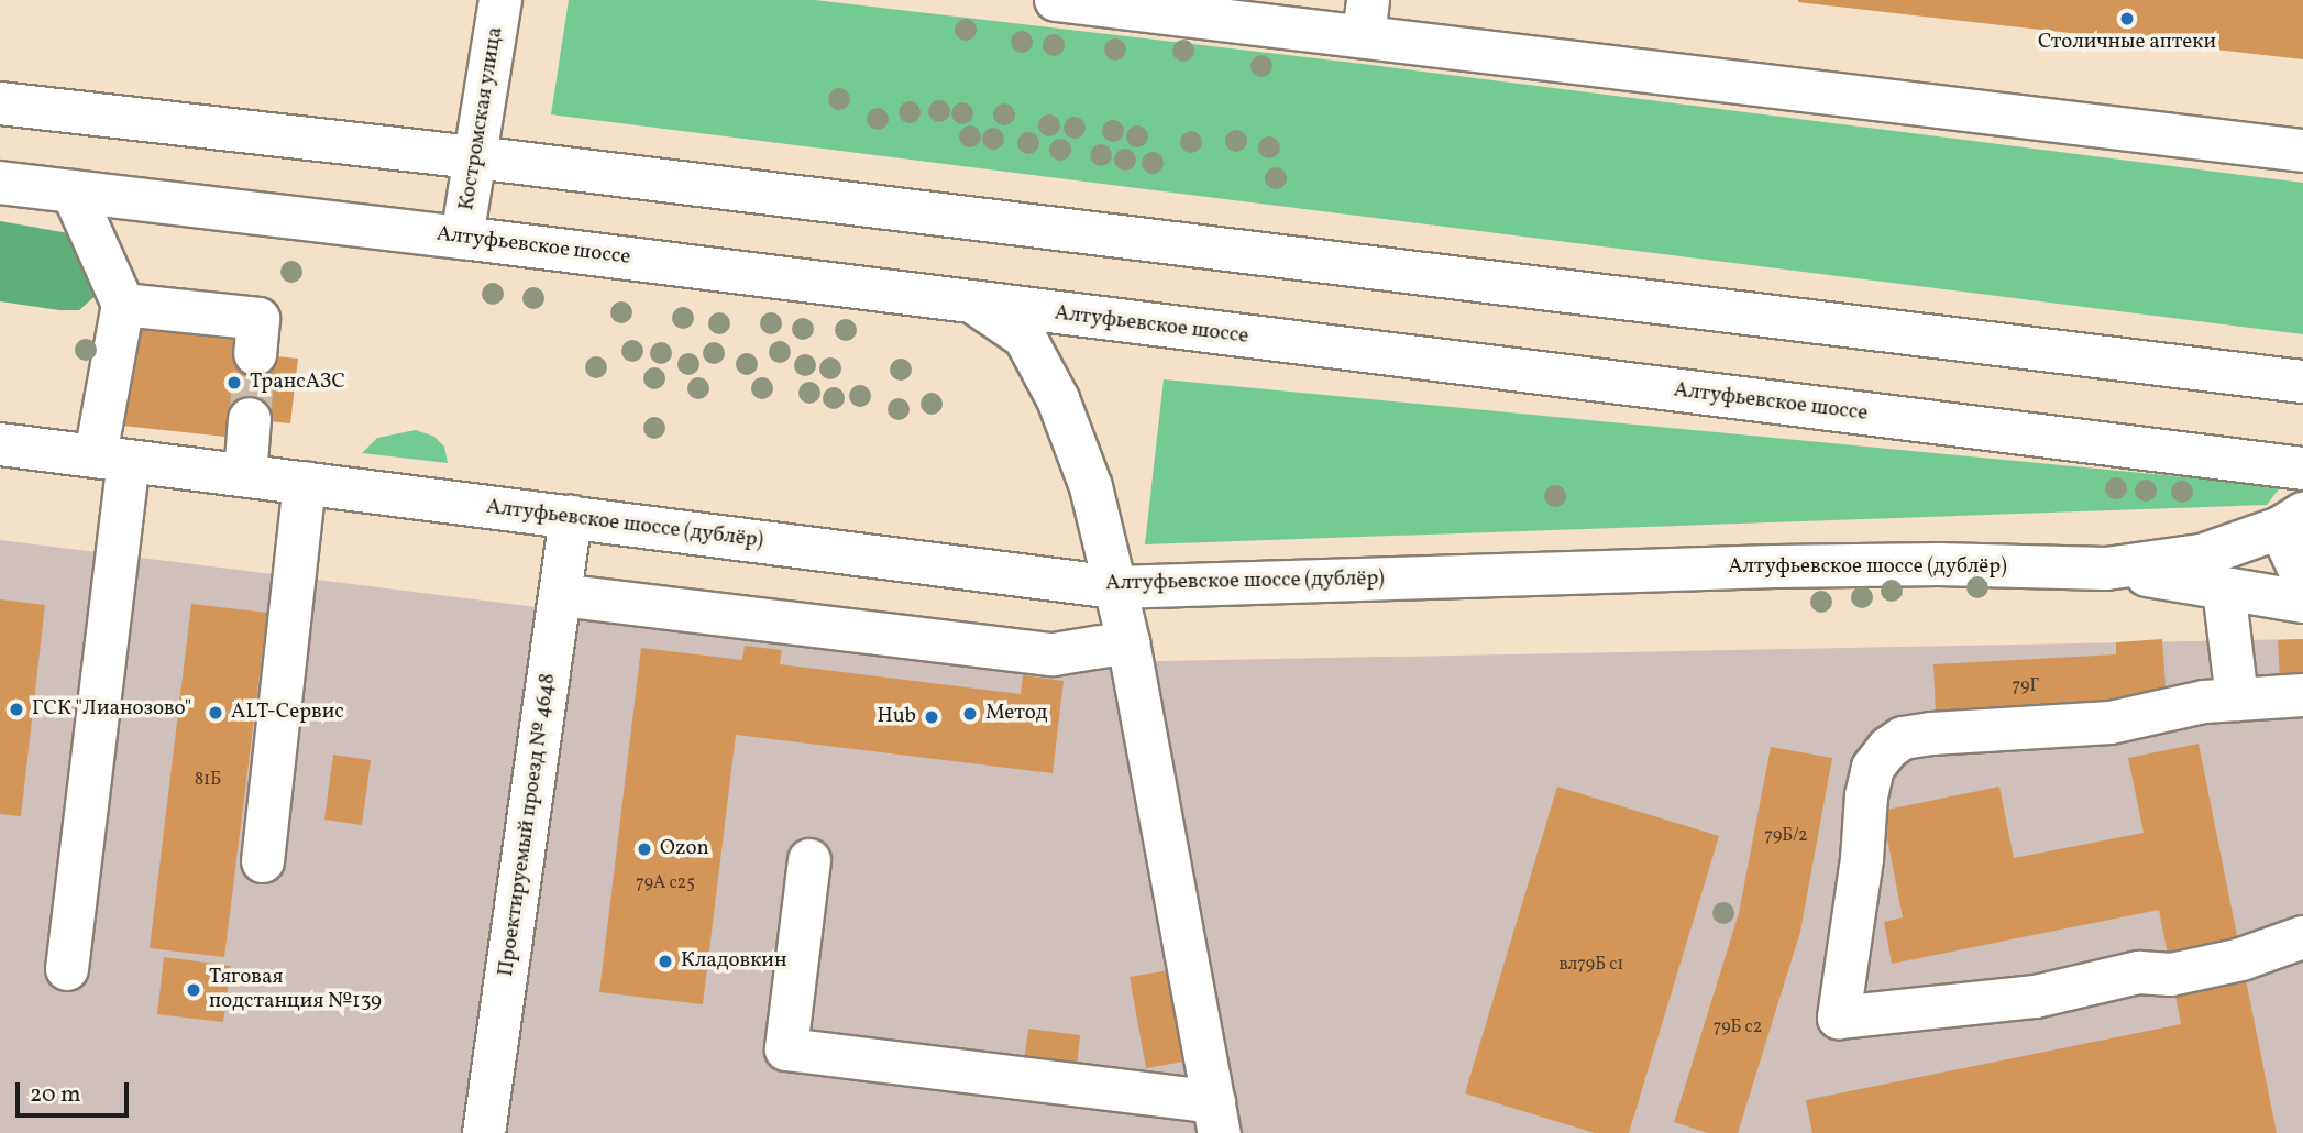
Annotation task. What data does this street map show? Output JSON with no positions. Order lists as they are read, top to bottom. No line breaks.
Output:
{"streets":{"main road":["Костромская улица","Алтуфьевское шоссе","Алтуфьевское шоссе (дублёр)","Проектируемый проезд № 4648"]},"crossings":[["Костромская улица","Алтуфьевское шоссе"],["Алтуфьевское шоссе (дублёр)","Проектируемый проезд № 4648"]],"places":["Столичные аптеки","ТрансАЗС","ГСК \"Лианозово\"","ALT-Сервис","Метод","Hub","Ozon","Кладовкин","Тяговая подстанция №139"],"house_numbers":["79Г","81Б","79Б/2","79А с25","вл79Б с1","79Б с2"],"scale_bar":"20 m"}
